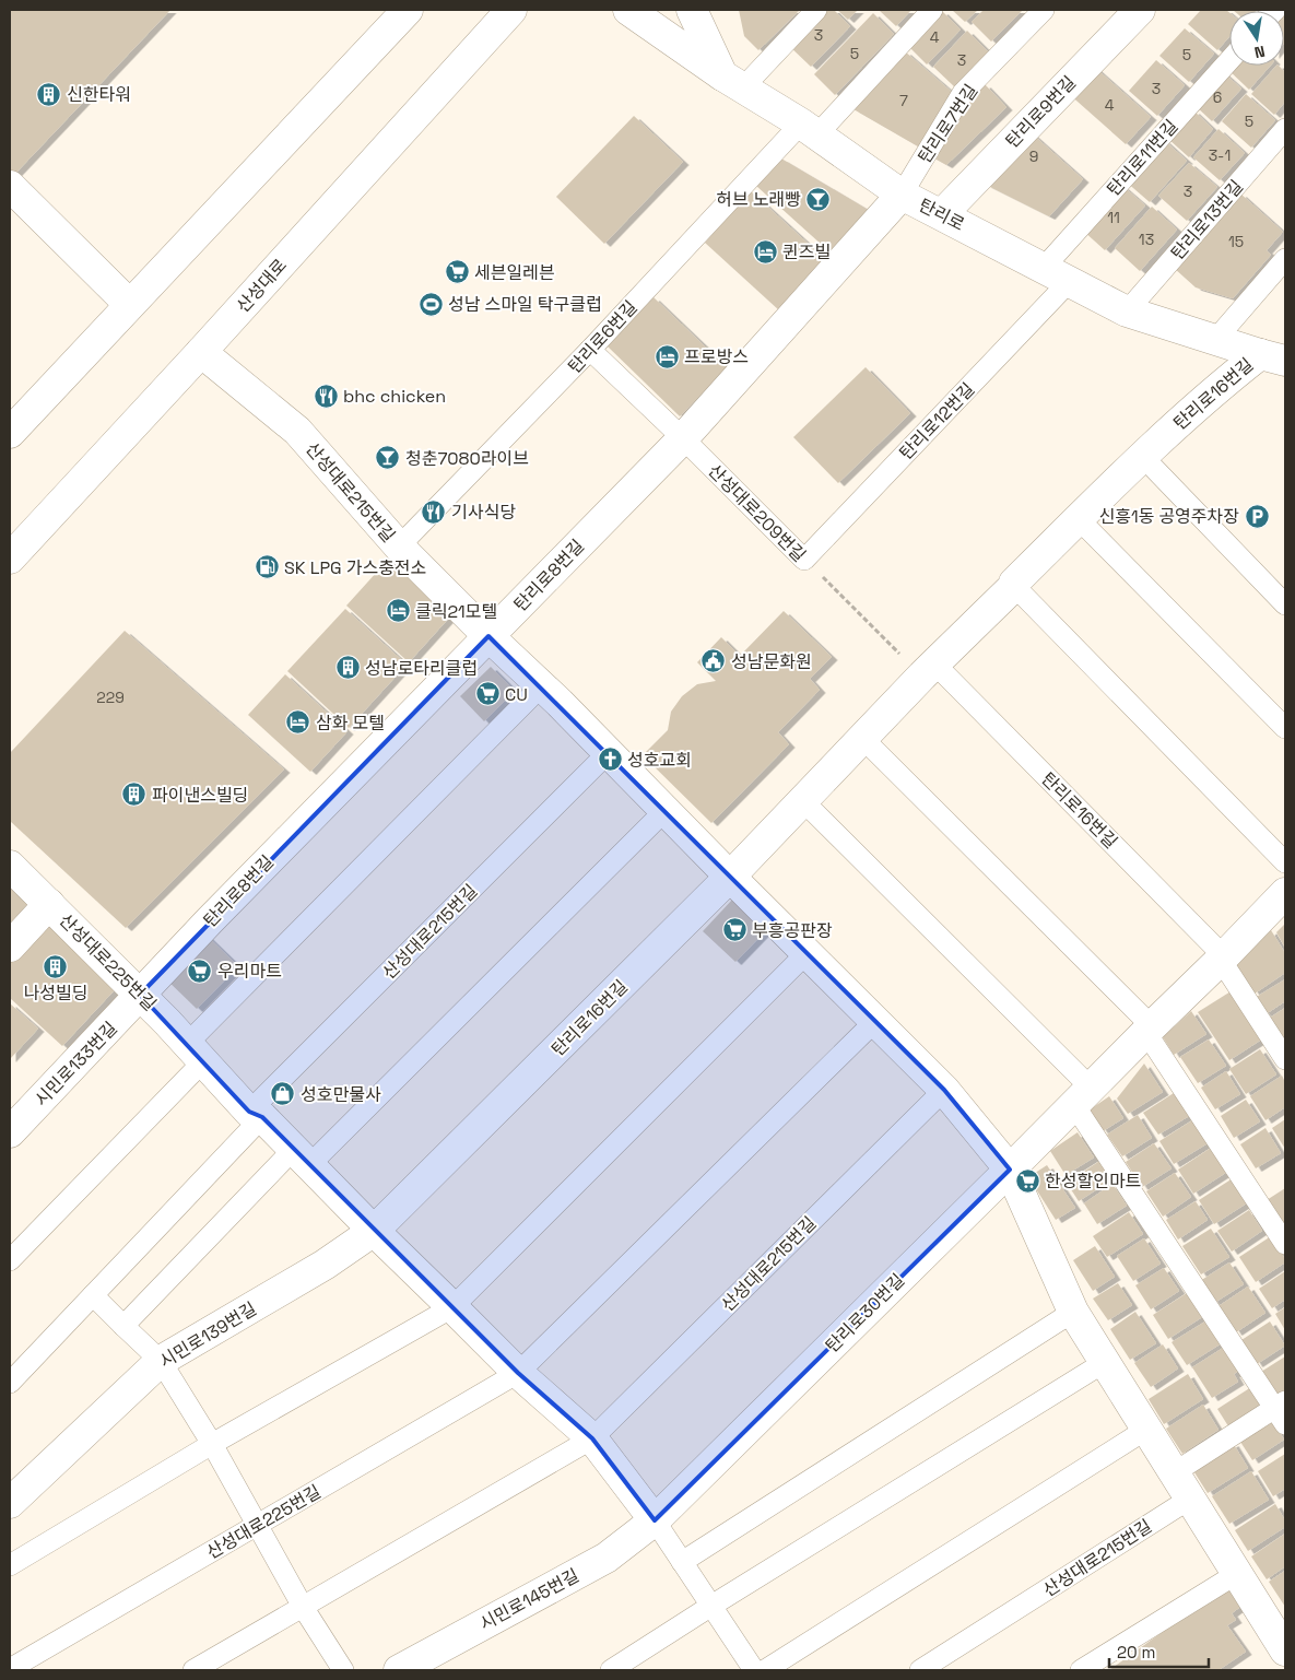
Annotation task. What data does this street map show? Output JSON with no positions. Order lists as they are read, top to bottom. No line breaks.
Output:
{"streets":{"street":["탄리로9번길","탄리로","산성대로","탄리로16번길","산성대로215번길","탄리로8번길","산성대로225번길","시민로133번길","탄리로30번길","시민로139번길","시민로145번길"],"lane":["탄리로7번길","탄리로11번길","탄리로13번길","탄리로6번길","탄리로12번길","산성대로209번길"]},"crossings":[["탄리로9번길","탄리로"],["탄리로7번길","탄리로"],["탄리로7번길","탄리로8번길"],["탄리로11번길","탄리로"],["탄리로11번길","탄리로12번길"],["탄리로","탄리로13번길"],["탄리로","탄리로6번길"],["탄리로","탄리로16번길"],["탄리로","탄리로12번길"],["탄리로","탄리로8번길"],["산성대로","산성대로215번길"],["탄리로6번길","산성대로215번길"],["탄리로6번길","산성대로209번길"],["탄리로16번길","산성대로215번길"],["탄리로16번길","산성대로209번길"],["탄리로16번길","산성대로225번길"],["탄리로16번길","탄리로30번길"],["탄리로16번길","시민로139번길"],["탄리로12번길","산성대로209번길"],["산성대로215번길","탄리로8번길"],["산성대로215번길","산성대로225번길"],["산성대로215번길","탄리로30번길"],["산성대로209번길","탄리로8번길"],["탄리로8번길","산성대로225번길"],["탄리로8번길","시민로133번길"],["산성대로225번길","시민로133번길"],["산성대로225번길","탄리로30번길"],["산성대로225번길","시민로139번길"],["산성대로225번길","시민로145번길"],["탄리로30번길","시민로145번길"]],"places":{"building":["신한타워","성남로타리클럽","파이낸스빌딩","나성빌딩"],"bar":["허브 노래빵","청춘7080라이브"],"hotel":["퀸즈빌","프로방스","클릭21모텔","삼화 모텔"],"supermarket":["세븐일레븐","CU","부흥공판장","우리마트","한성할인마트"],"sports":["성남 스마일 탁구클럽"],"restaurant":["bhc chicken","기사식당"],"parking":["신흥1동 공영주차장"],"fuel station":["SK LPG 가스충전소"],"public building":["성남문화원"],"church":["성호교회"],"shop":["성호만물사"]},"house_numbers":["3","4","5","5","3","3","6","7","4","5","3-1","9","3","11","13","15","229"],"scale_bar":"20 m","north":"bottom"}
